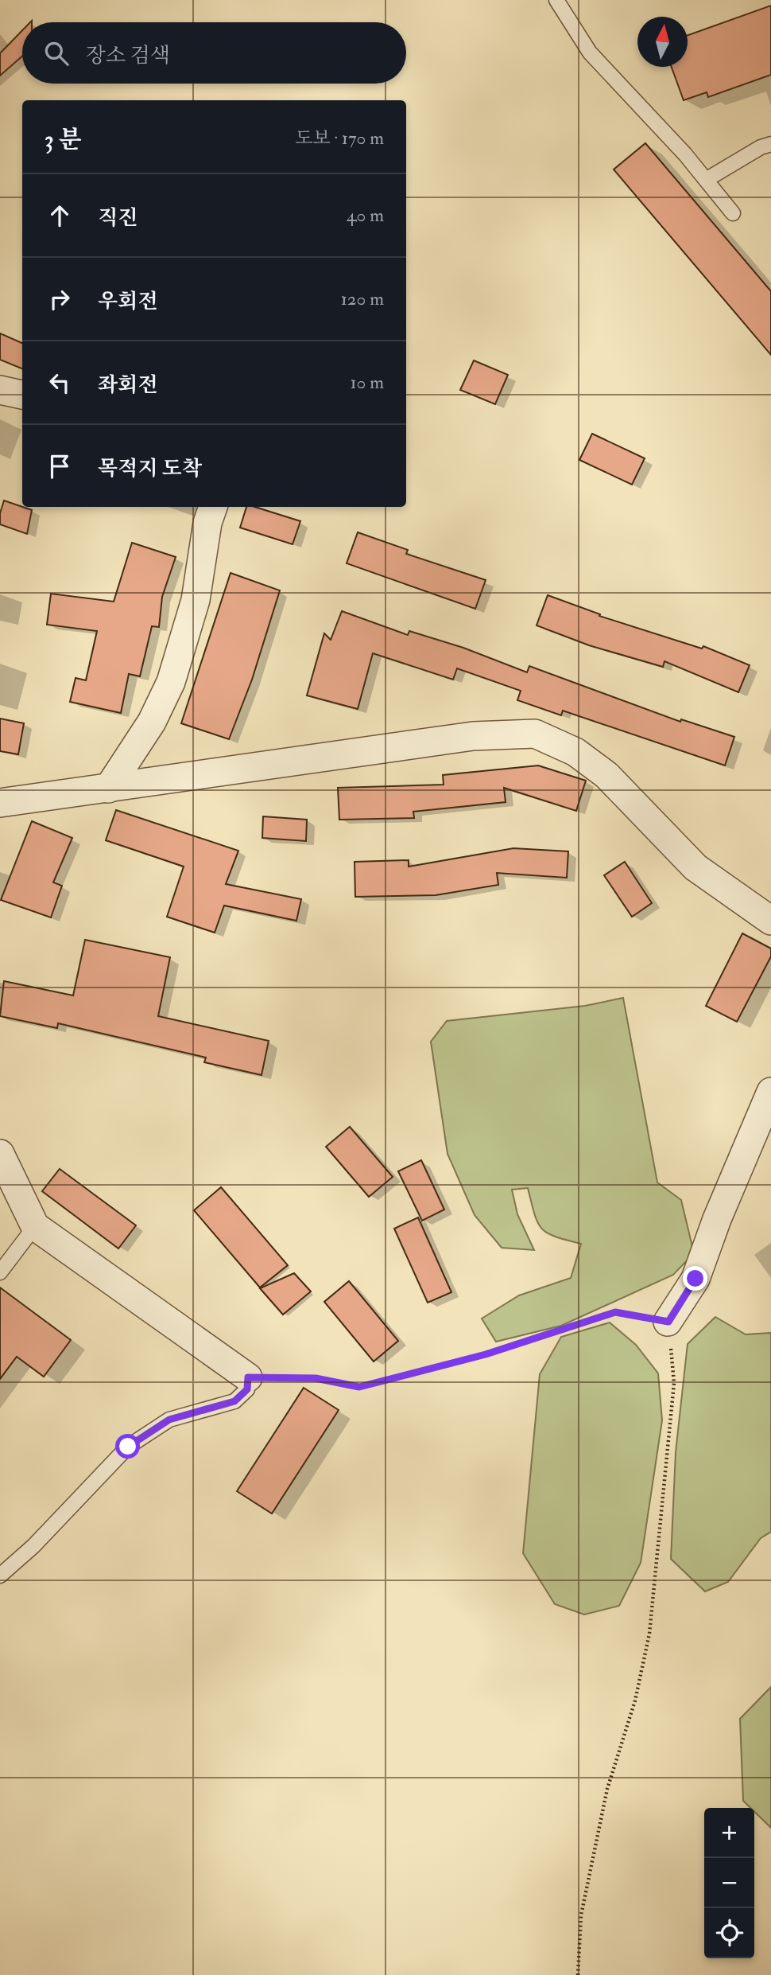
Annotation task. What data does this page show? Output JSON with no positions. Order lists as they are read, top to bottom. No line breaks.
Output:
{"north":"top","page":{"search":"장소 검색","heading":["3 분","도보 · 170 m"],"list":[["직진","40 m"],["우회전","120 m"],["좌회전","10 m"],"목적지 도착"],"map_buttons":["+","−"]}}
